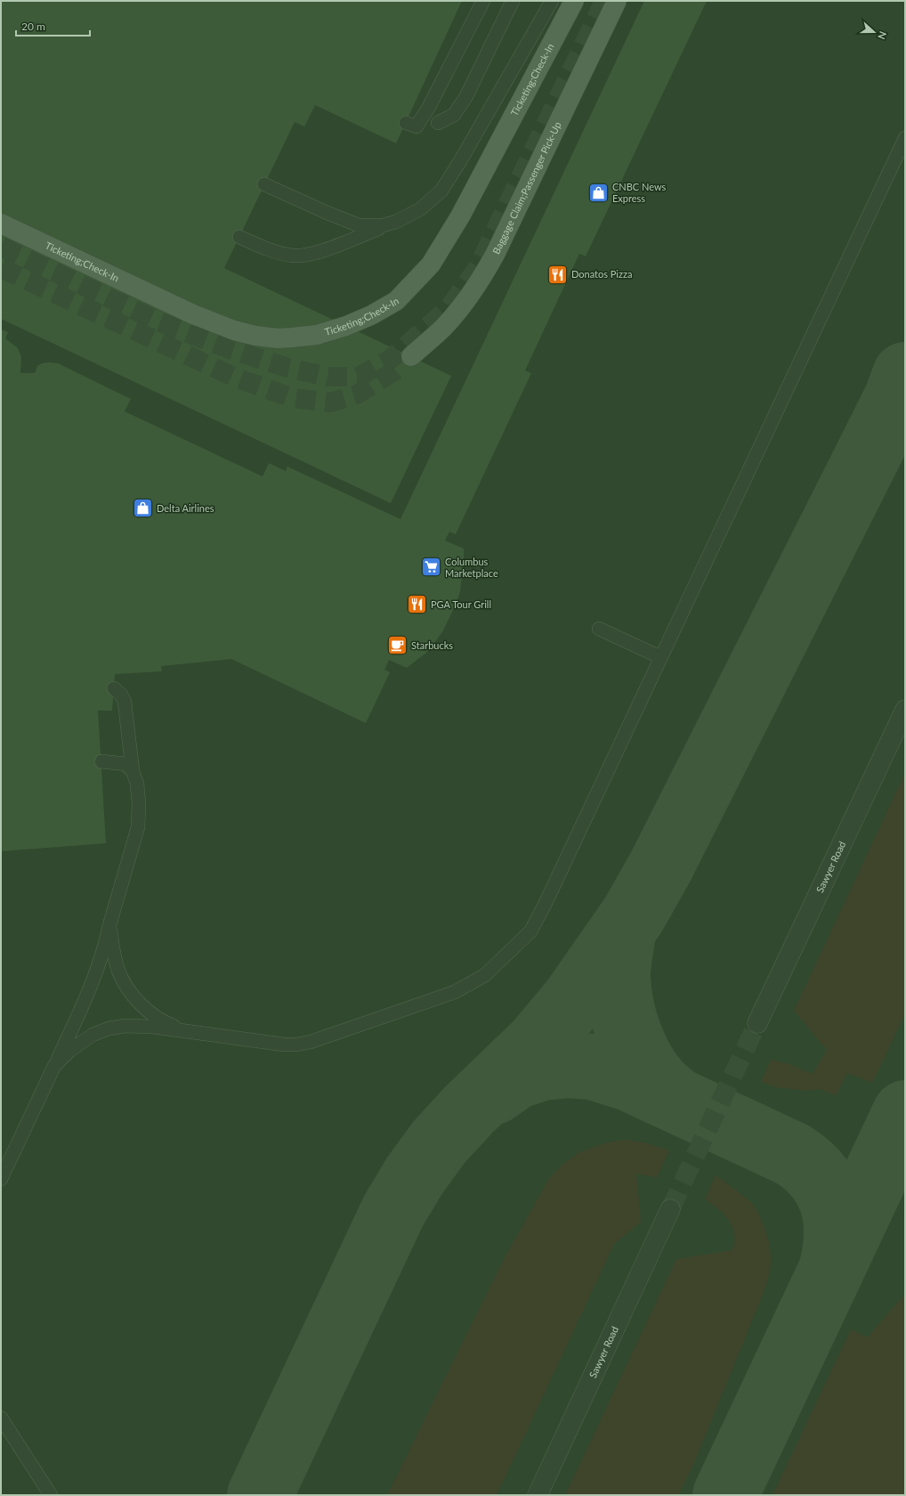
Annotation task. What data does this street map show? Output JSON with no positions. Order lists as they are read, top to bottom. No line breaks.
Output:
{"streets":{"main road":["Ticketing;Check-In","Baggage Claim;Passenger Pick-Up"],"street":["Sawyer Road"]},"places":{"shop":["CNBC News Express","Delta Airlines"],"restaurant":["Donatos Pizza","PGA Tour Grill"],"supermarket":["Columbus Marketplace"],"cafe":["Starbucks"]},"scale_bar":"20 m","north":"right"}
